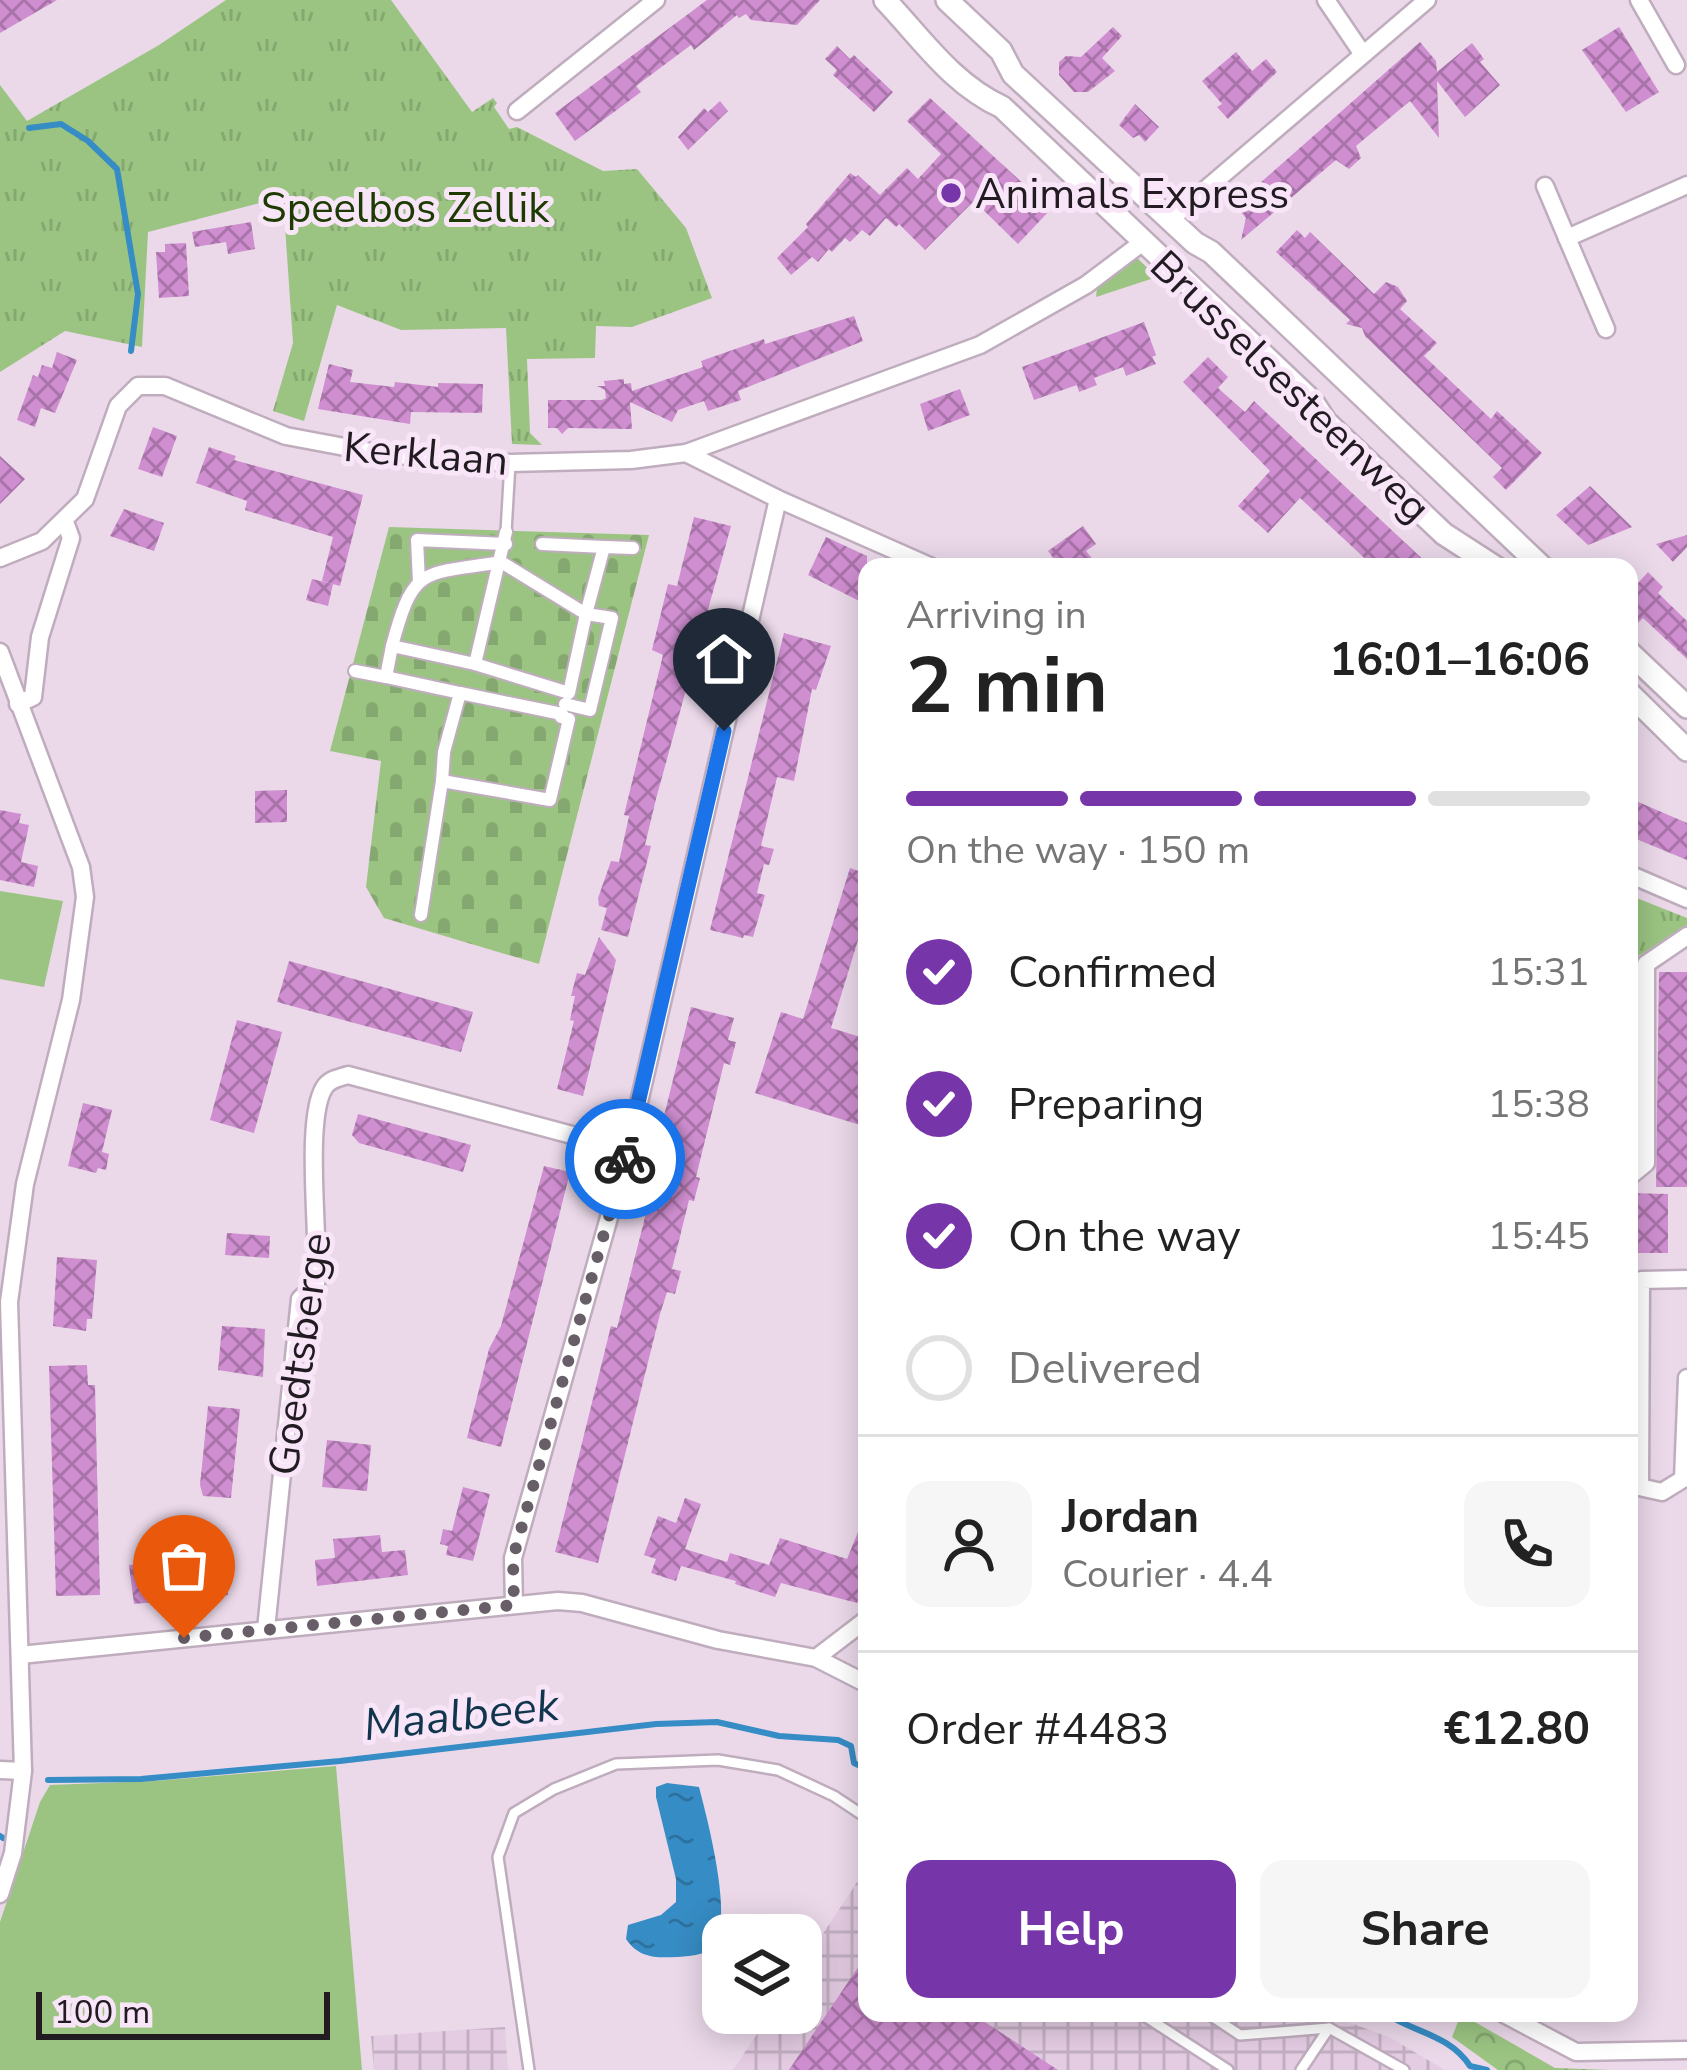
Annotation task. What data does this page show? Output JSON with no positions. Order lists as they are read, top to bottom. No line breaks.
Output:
{"streets":{"street":["Brusselsesteenweg","Kerklaan","Goedtsberge"]},"crossings":[["Brusselsesteenweg","Kerklaan"]],"water":["Maalbeek"],"parks":["Speelbos Zellik"],"places":["Animals Express"],"scale_bar":"100 m","page":{"heading":["2 min","Arriving in","16:01–16:06"],"panel":["Jordan","Courier · 4.4","Order #4483","€12.80"],"bar":"On the way · 150 m","list":[["Confirmed","15:31"],["Preparing","15:38"],["On the way","15:45"],"Delivered"],"buttons":["Help","Share"],"scale":"100 m"}}
